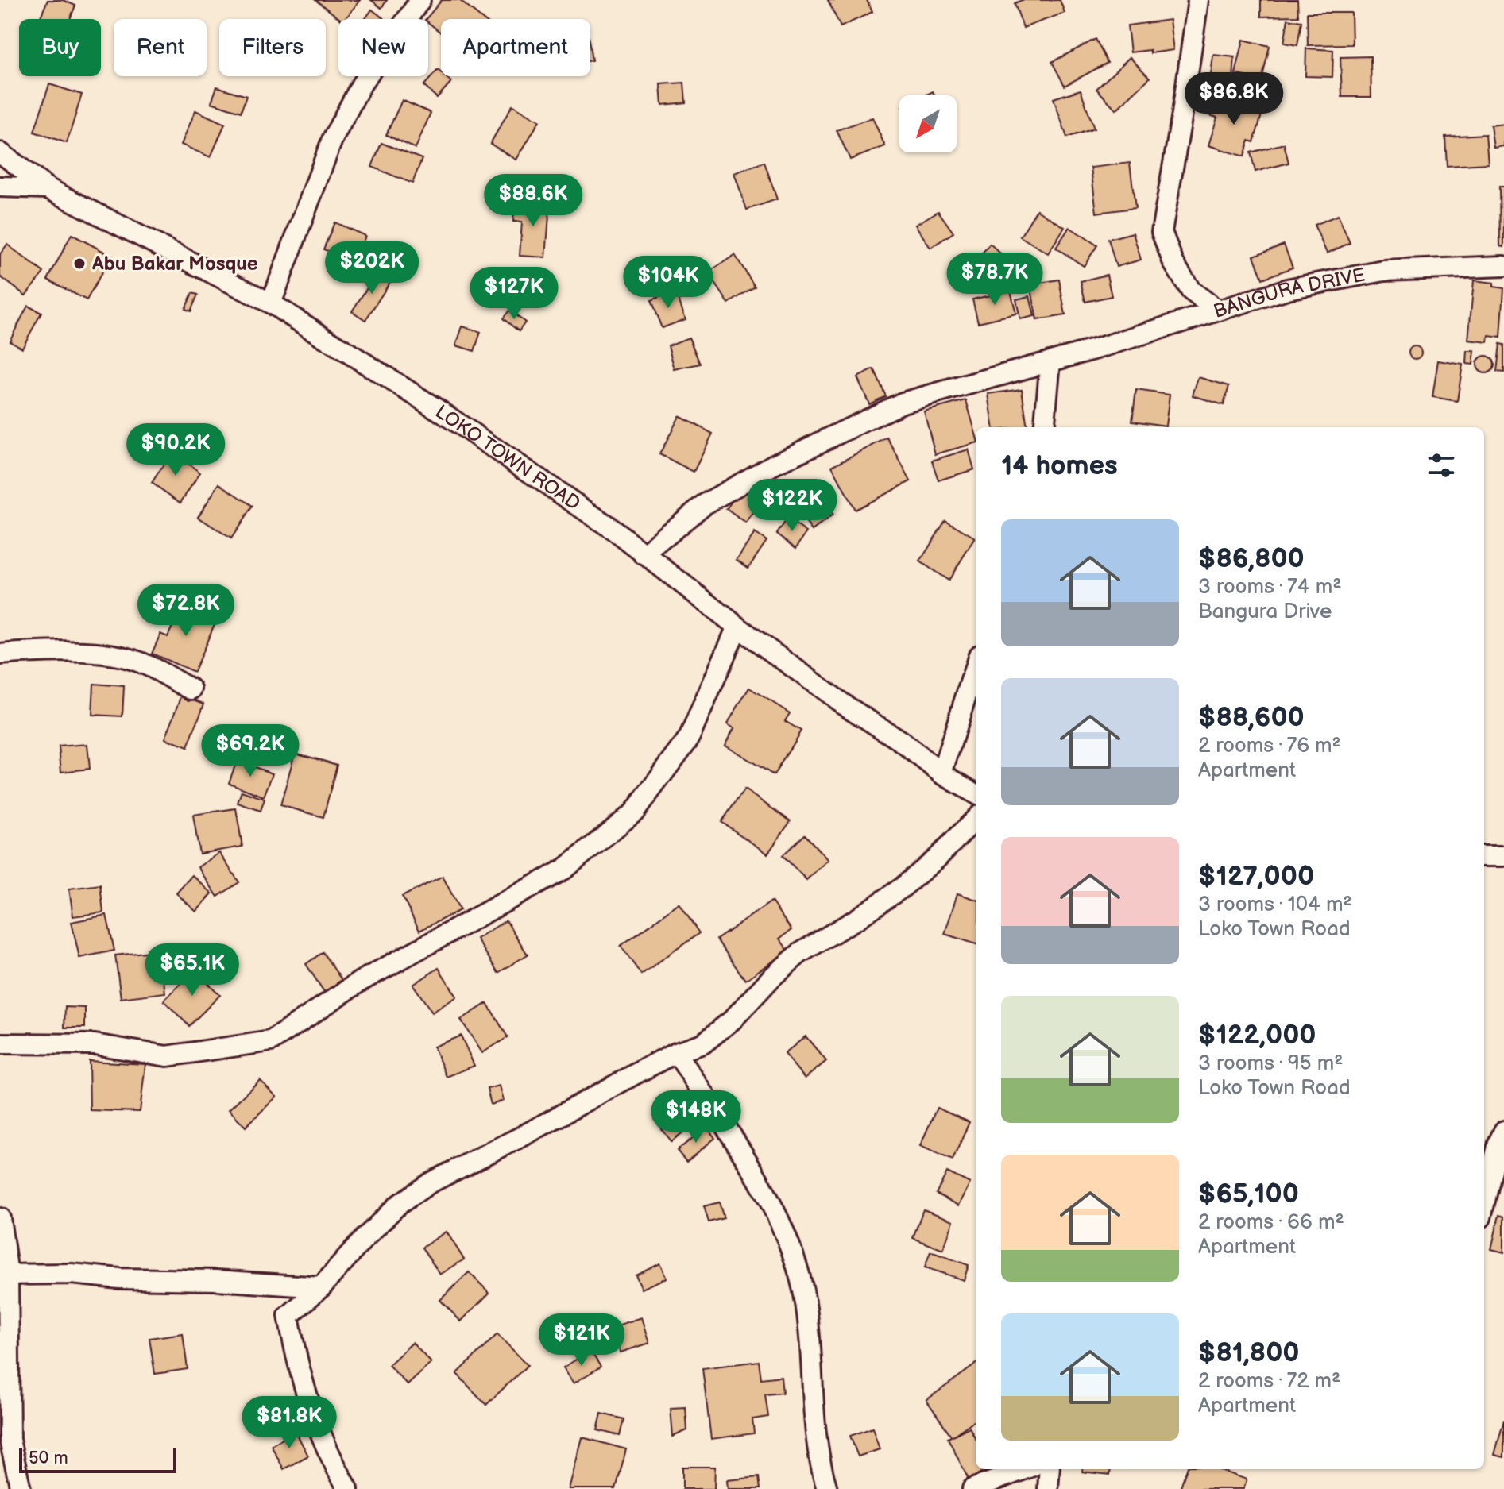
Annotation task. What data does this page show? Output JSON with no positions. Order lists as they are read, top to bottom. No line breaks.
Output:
{"streets":{"street":["BANGURA DRIVE","LOKO TOWN ROAD"]},"places":["Abu Bakar Mosque"],"scale_bar":"50 m","north":"bottom left","page":{"chip":["Buy","Rent","Filters","New","Apartment"],"price":["$86.8K","$88.6K","$202K","$78.7K","$104K","$127K","$90.2K","$122K","$72.8K","$69.2K","$65.1K","$148K","$121K","$81.8K"],"heading":"14 homes","list":[{"name":"$86,800","note":"3 rooms · 74 m² · Bangura Drive"},{"name":"$88,600","note":"2 rooms · 76 m² · Apartment"},{"name":"$127,000","note":"3 rooms · 104 m² · Loko Town Road"},{"name":"$122,000","note":"3 rooms · 95 m² · Loko Town Road"},{"name":"$65,100","note":"2 rooms · 66 m² · Apartment"},{"name":"$81,800","note":"2 rooms · 72 m² · Apartment"}],"scale":"50 m"}}
